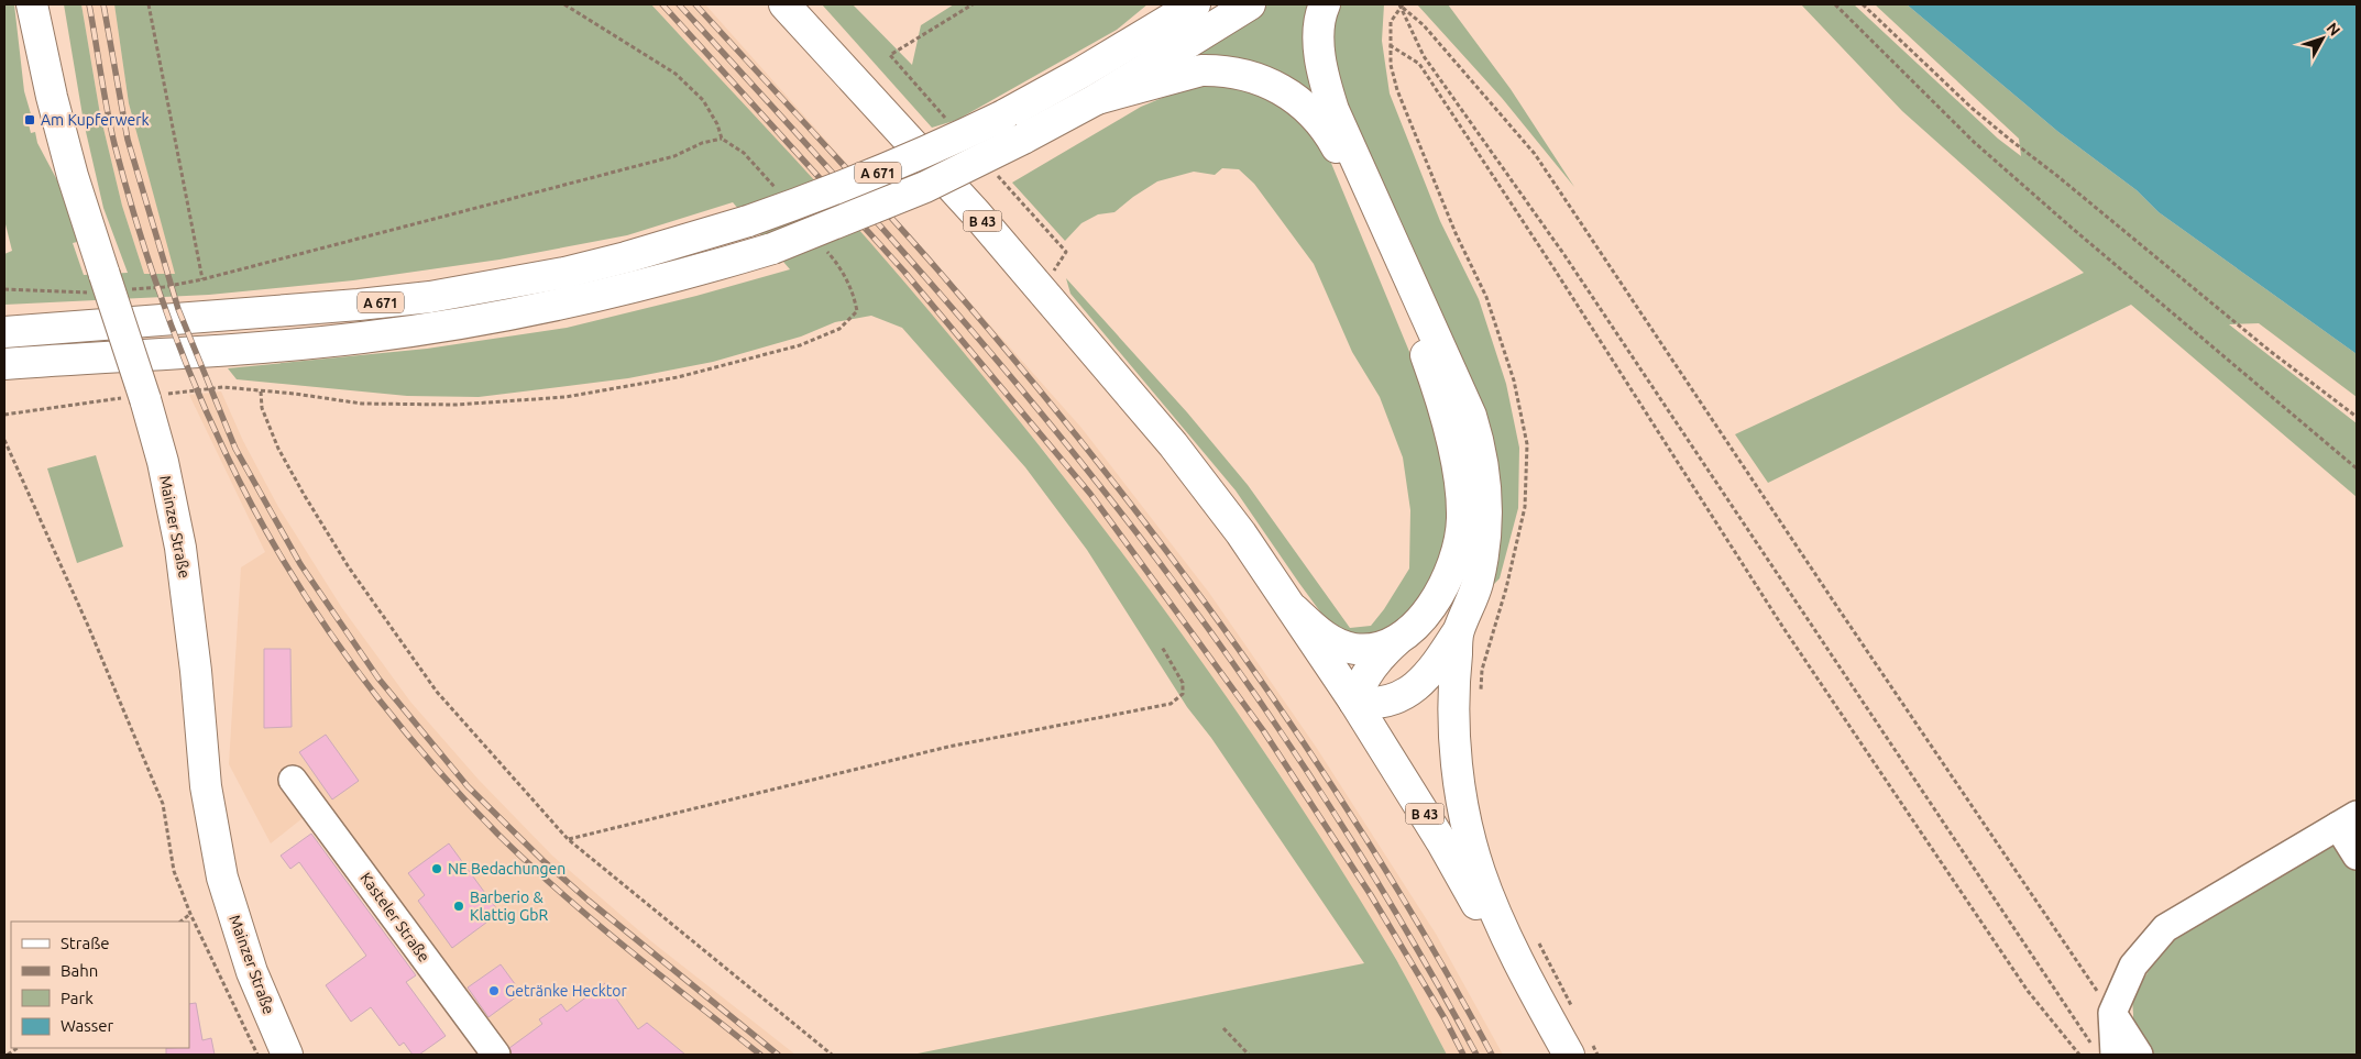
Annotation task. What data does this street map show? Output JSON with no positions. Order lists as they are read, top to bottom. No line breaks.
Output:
{"streets":{"main road":["A 671","B 43","Mainzer Straße"],"street":["Kasteler Straße"]},"places":{"transit":["Am Kupferwerk"],"other":["NE Bedachungen","Barberio & Klattig GbR","Getränke Hecktor"]},"legend":["Straße","Bahn","Park","Wasser"],"north":"top right"}
